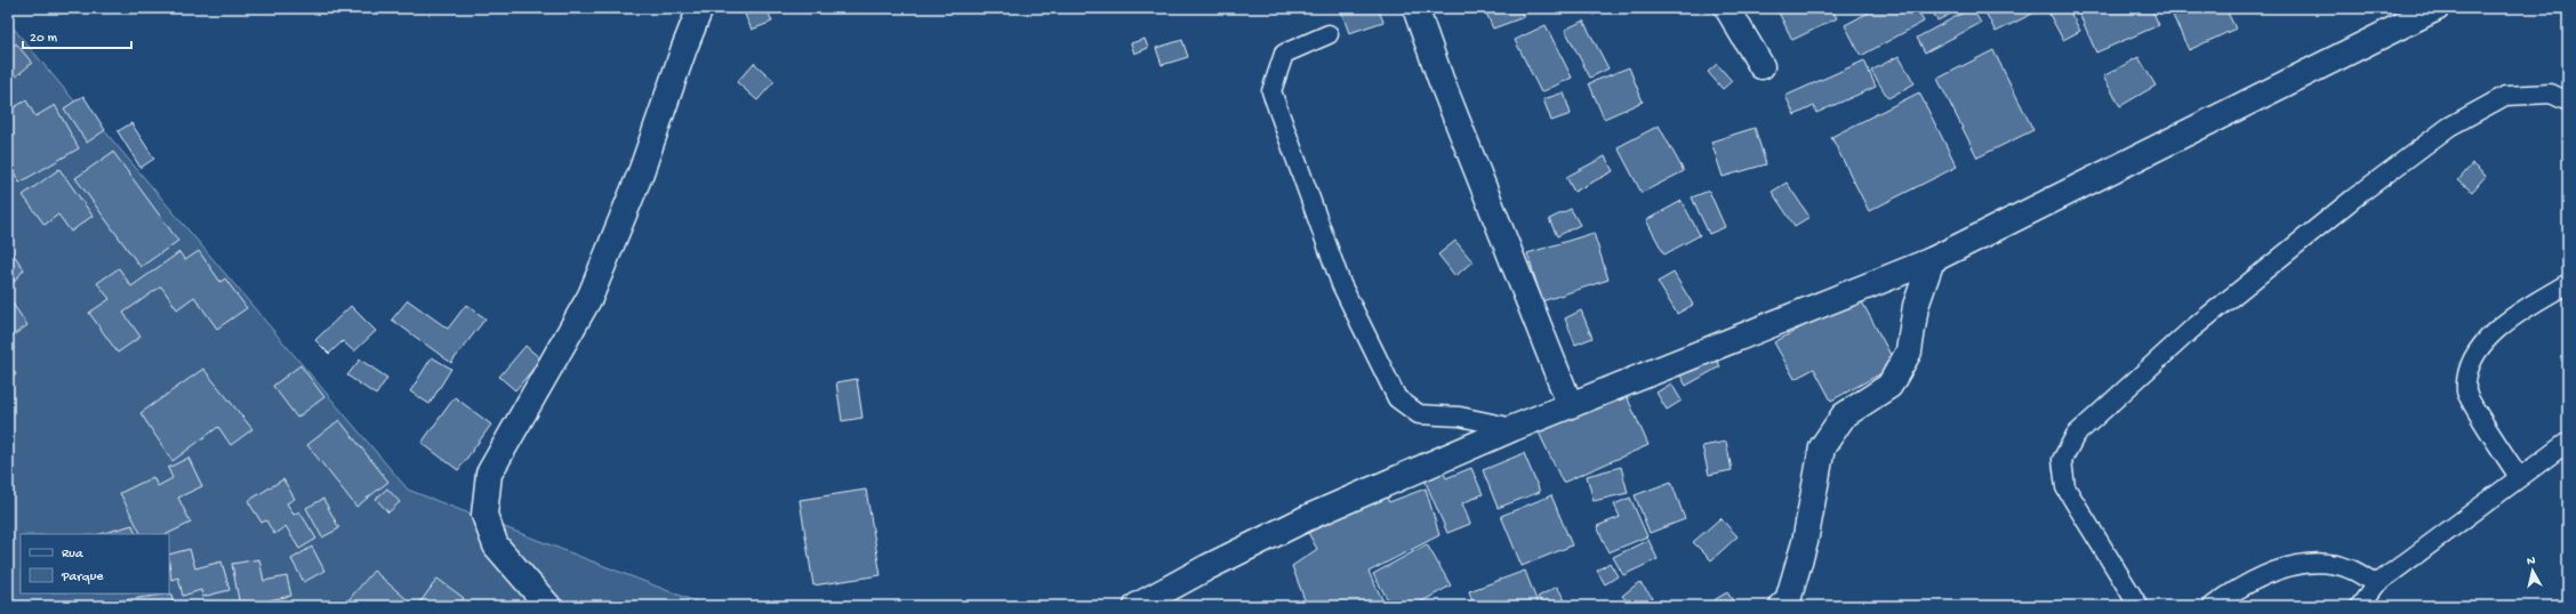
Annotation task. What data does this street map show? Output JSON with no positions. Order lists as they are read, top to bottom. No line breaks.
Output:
{"legend":["Rua","Parque"],"scale_bar":"20 m","north":"top"}
